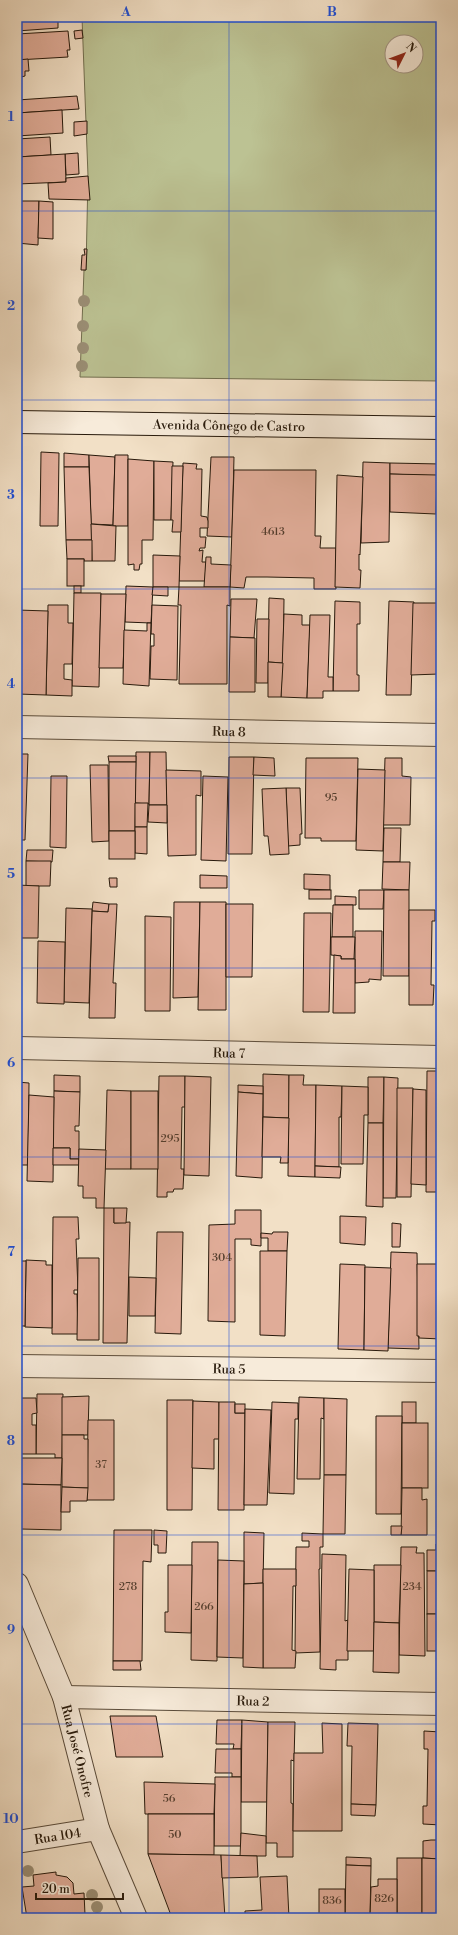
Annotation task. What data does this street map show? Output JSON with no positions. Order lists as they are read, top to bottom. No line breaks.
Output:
{"streets":{"street":["Avenida Cônego de Castro","Rua 8","Rua 7","Rua 5","Rua 2","Rua José Onofre","Rua 104"]},"crossings":[["Rua 2","Rua José Onofre"],["Rua José Onofre","Rua 104"]],"house_numbers":["4613","95","295","304","37","278","234","266","56","50","826","836"],"scale_bar":"20 m","north":"top right","grid":{"columns":["A","B"],"rows":["1","2","3","4","5","6","7","8","9","10"]}}
